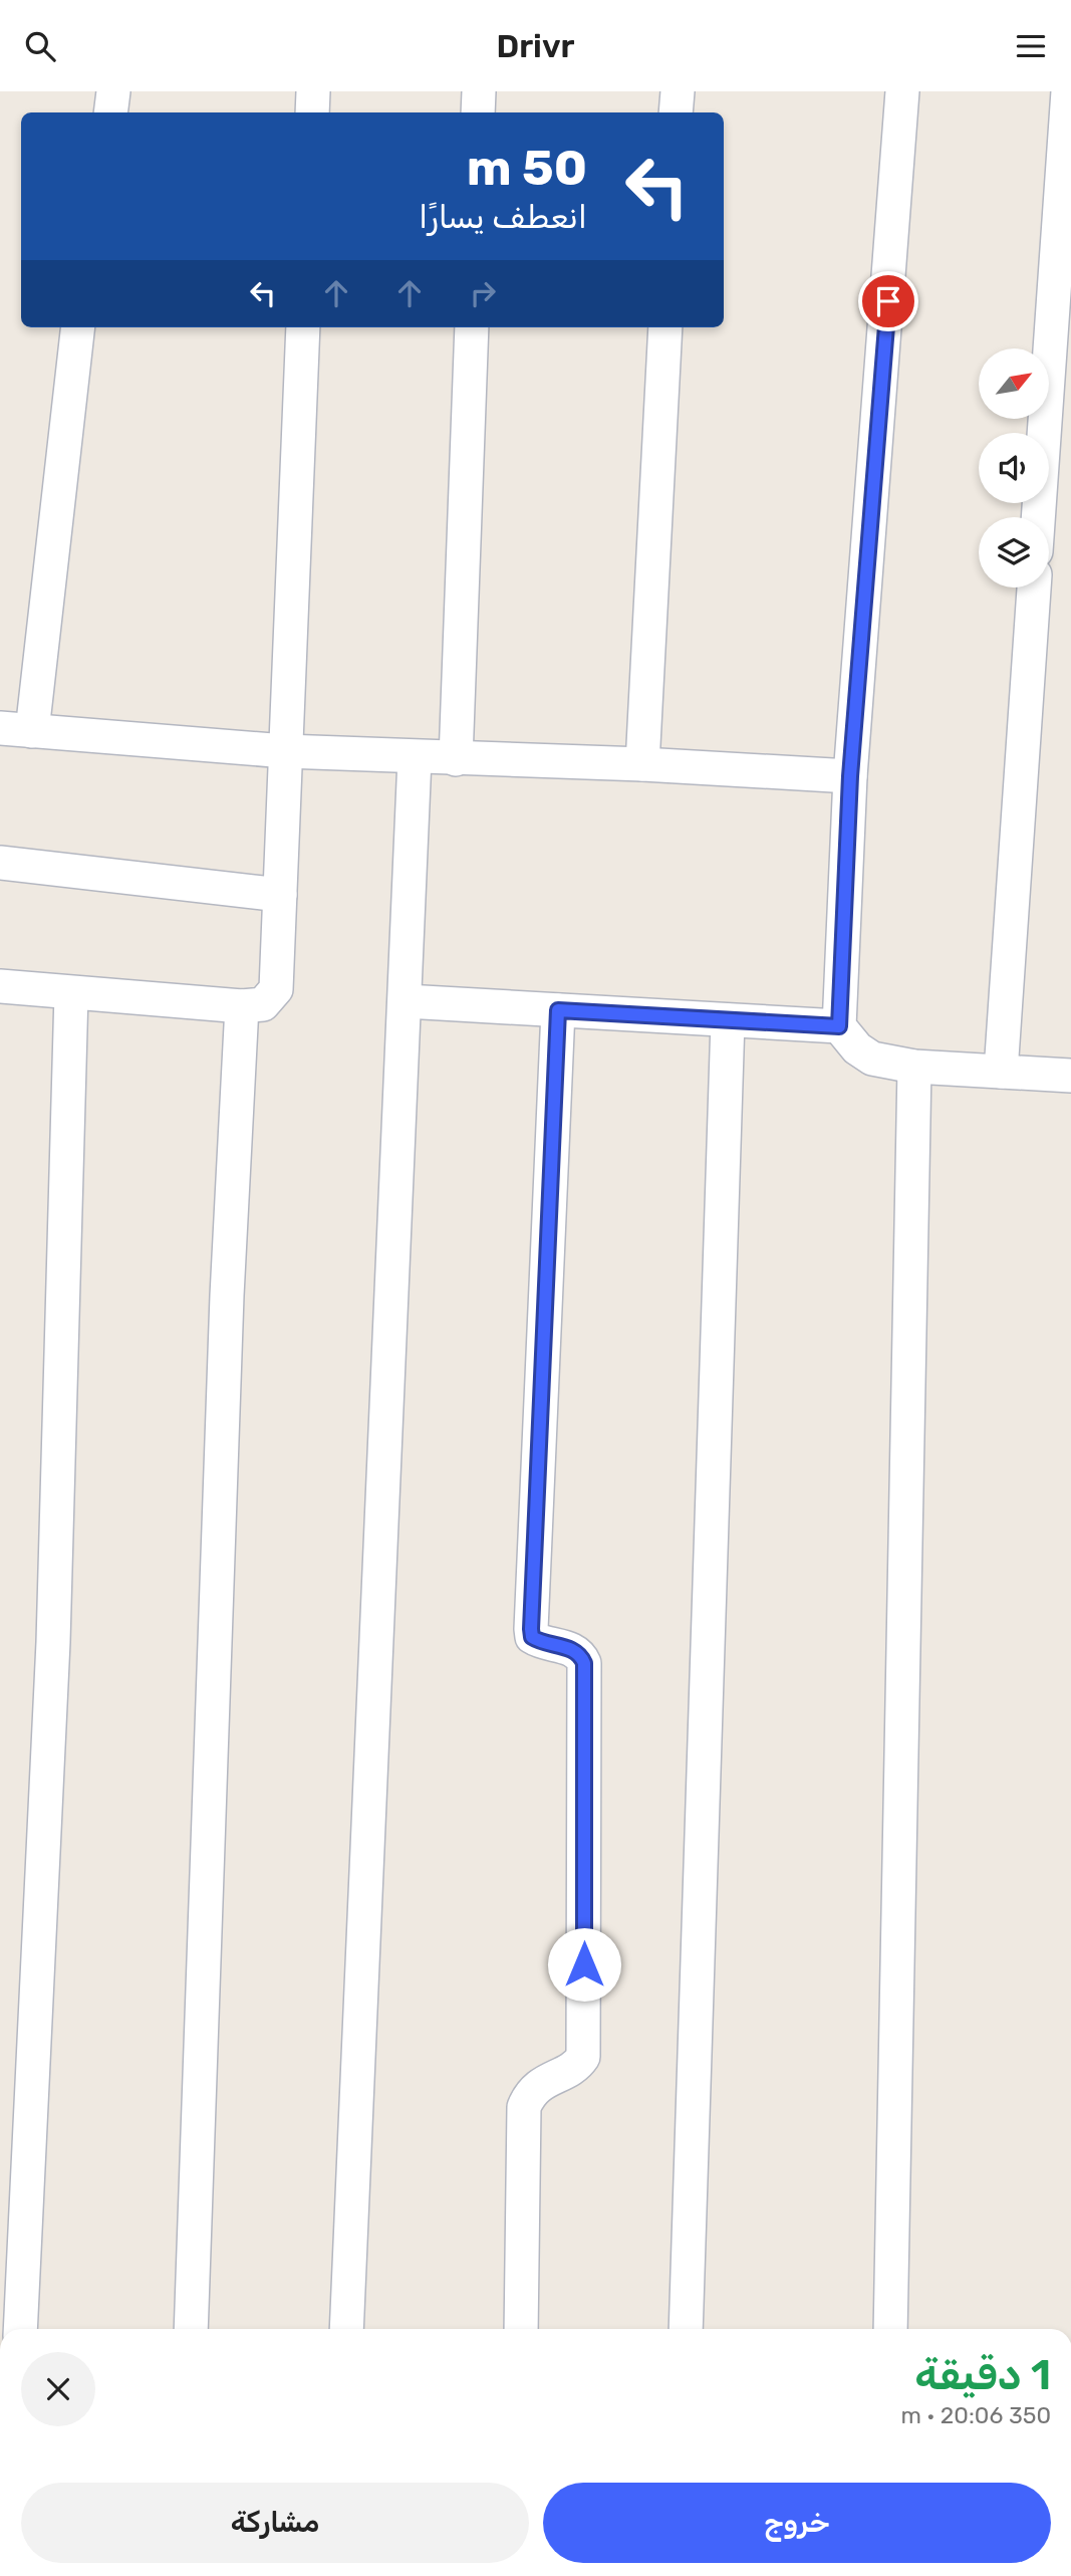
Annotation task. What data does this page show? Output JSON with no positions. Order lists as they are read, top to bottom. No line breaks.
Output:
{"north":"top right","page":{"header":"Drivr","turn":["50 m","انعطف يسارًا"],"heading":["1 دقيقة","350 m · 20:06"],"buttons":["خروج","مشاركة"]}}
